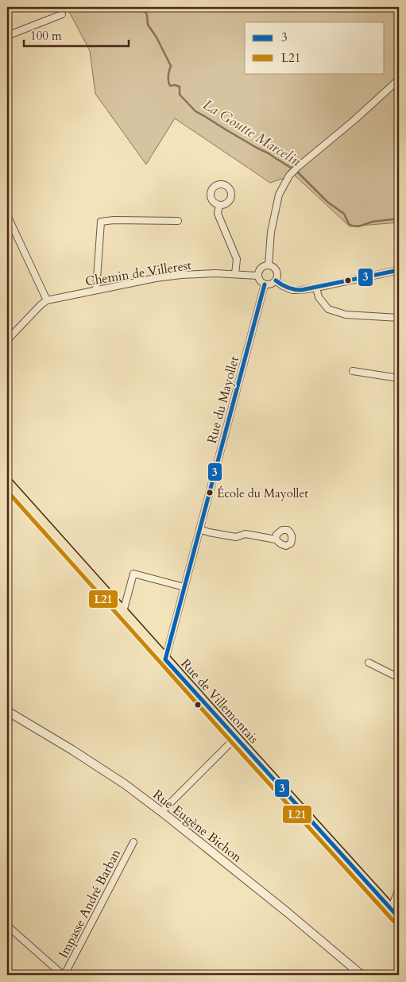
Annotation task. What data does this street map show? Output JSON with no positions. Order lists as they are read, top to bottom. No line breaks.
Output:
{"streets":{"main road":["Rue de Villemontais"],"street":["Chemin de Villerest","Rue du Mayollet","Rue Eugène Bichon","Impasse André Barban"]},"crossings":[["Chemin de Villerest","Rue du Mayollet"],["Rue du Mayollet","Rue de Villemontais"]],"water":["La Goutte Marcelin"],"places":["École du Mayollet"],"lines":["transit line 3","transit line L21"],"legend":["3","L21"],"scale_bar":"100 m"}
